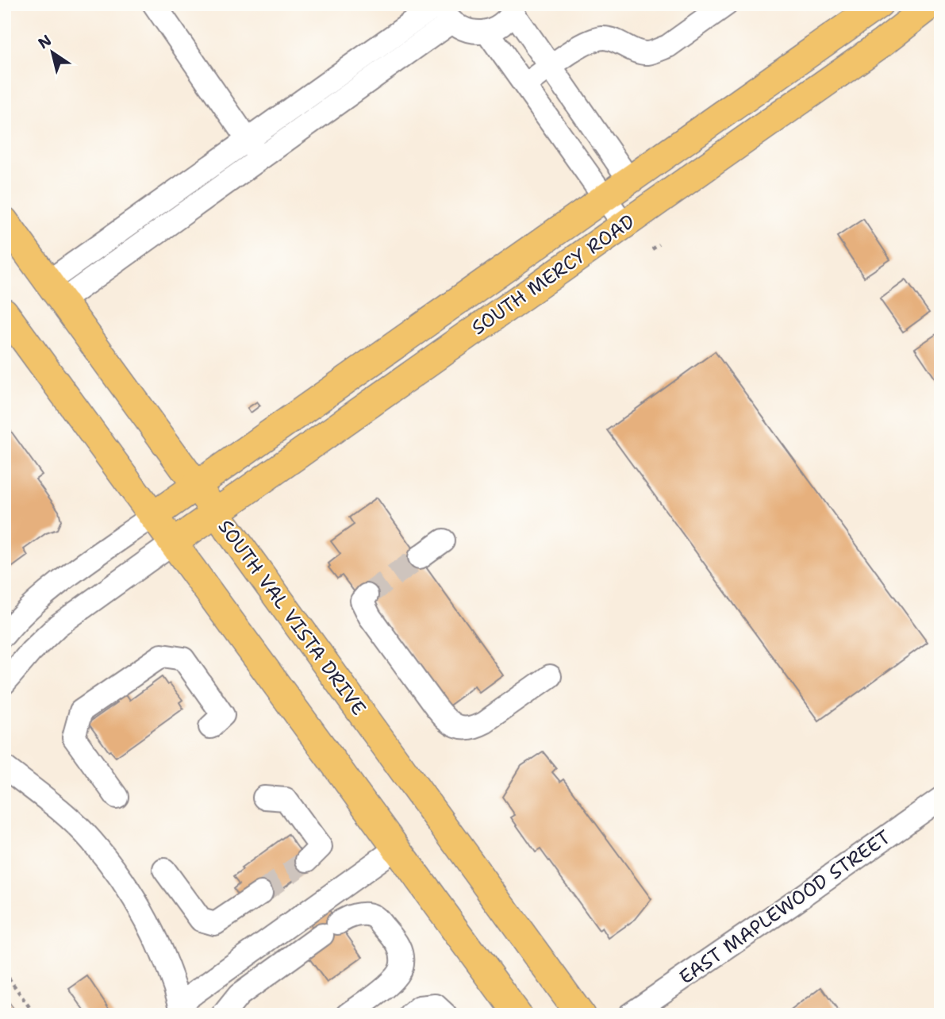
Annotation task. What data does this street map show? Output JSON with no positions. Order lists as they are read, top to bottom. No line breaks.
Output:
{"streets":{"main road":["SOUTH MERCY ROAD","SOUTH VAL VISTA DRIVE"],"street":["EAST MAPLEWOOD STREET"]},"crossings":[["SOUTH MERCY ROAD","SOUTH VAL VISTA DRIVE"]],"north":"top left"}
